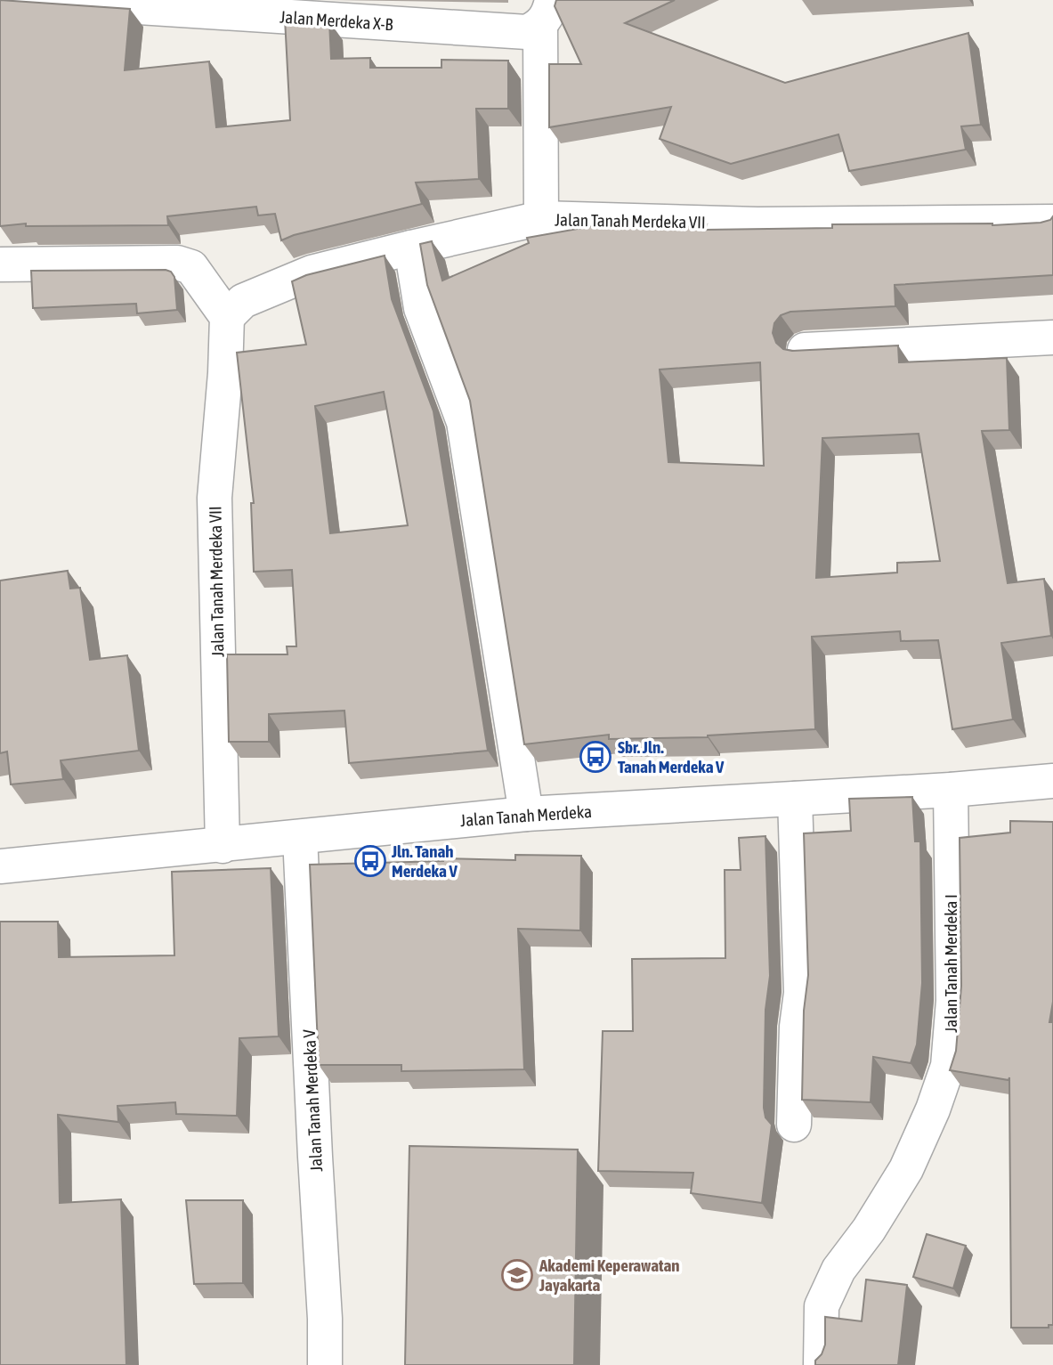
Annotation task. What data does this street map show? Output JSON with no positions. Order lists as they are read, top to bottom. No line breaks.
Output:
{"streets":{"street":["Jalan Merdeka X-B","Jalan Tanah Merdeka VII","Jalan Tanah Merdeka","Jalan Tanah Merdeka I","Jalan Tanah Merdeka V"]},"crossings":[["Jalan Tanah Merdeka VII","Jalan Tanah Merdeka"],["Jalan Tanah Merdeka","Jalan Tanah Merdeka I"],["Jalan Tanah Merdeka","Jalan Tanah Merdeka V"]],"places":{"bus stop":["Sbr. Jln. Tanah Merdeka V","Jln. Tanah Merdeka V"],"school or university":["Akademi Keperawatan Jayakarta"]}}
